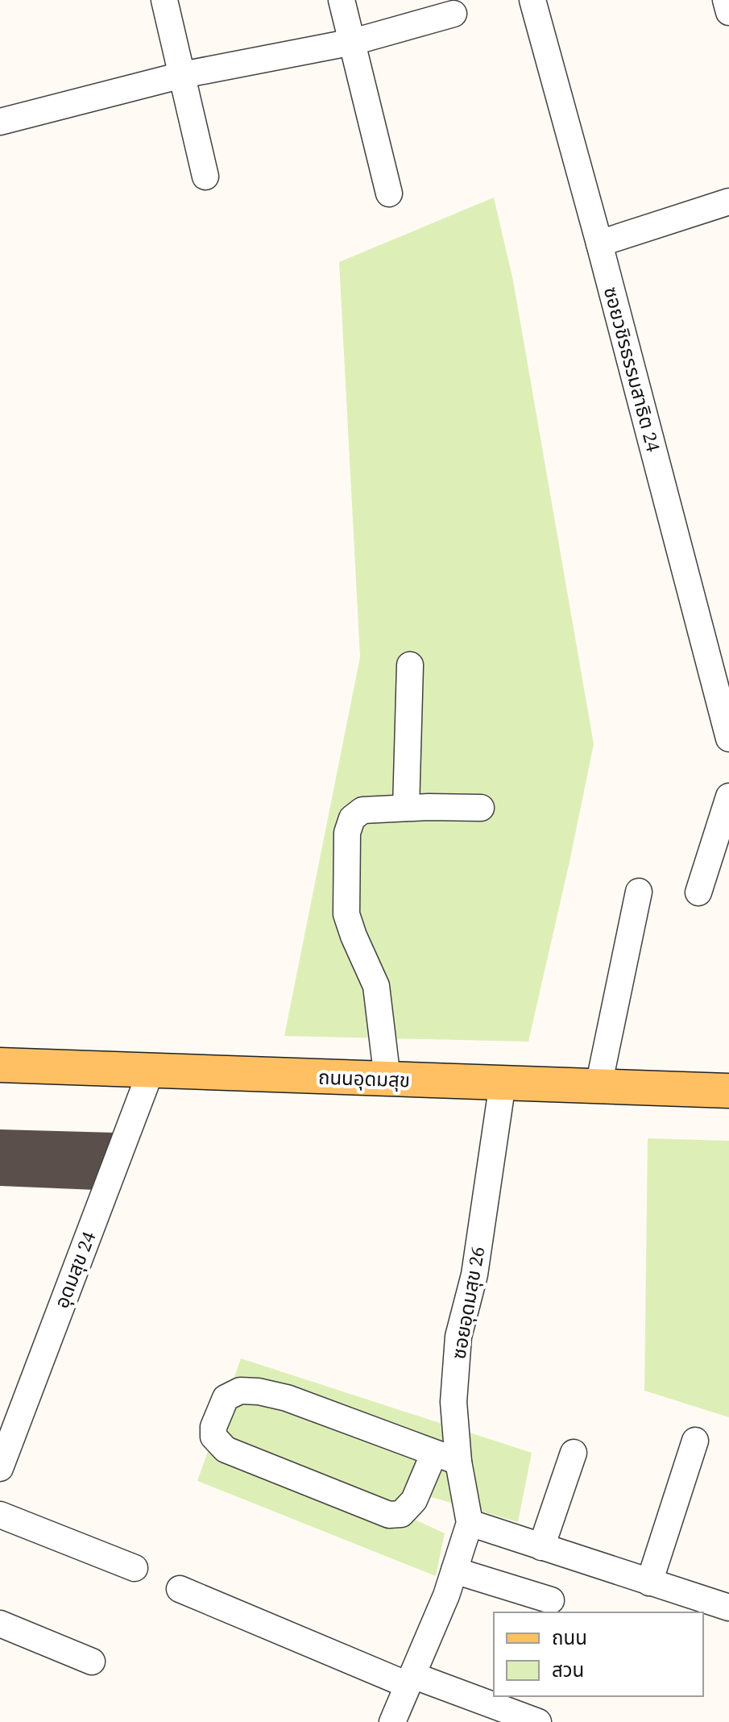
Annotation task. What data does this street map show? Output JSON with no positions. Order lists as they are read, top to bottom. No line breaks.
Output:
{"streets":{"main road":["ถนนอุดมสุข"],"street":["ซอยวชิรธรรมสาธิต 24","อุดมสุข 24","ซอยอุดมสุข 26"]},"crossings":[["ถนนอุดมสุข","อุดมสุข 24"],["ถนนอุดมสุข","ซอยอุดมสุข 26"]],"legend":["ถนน","สวน"]}
